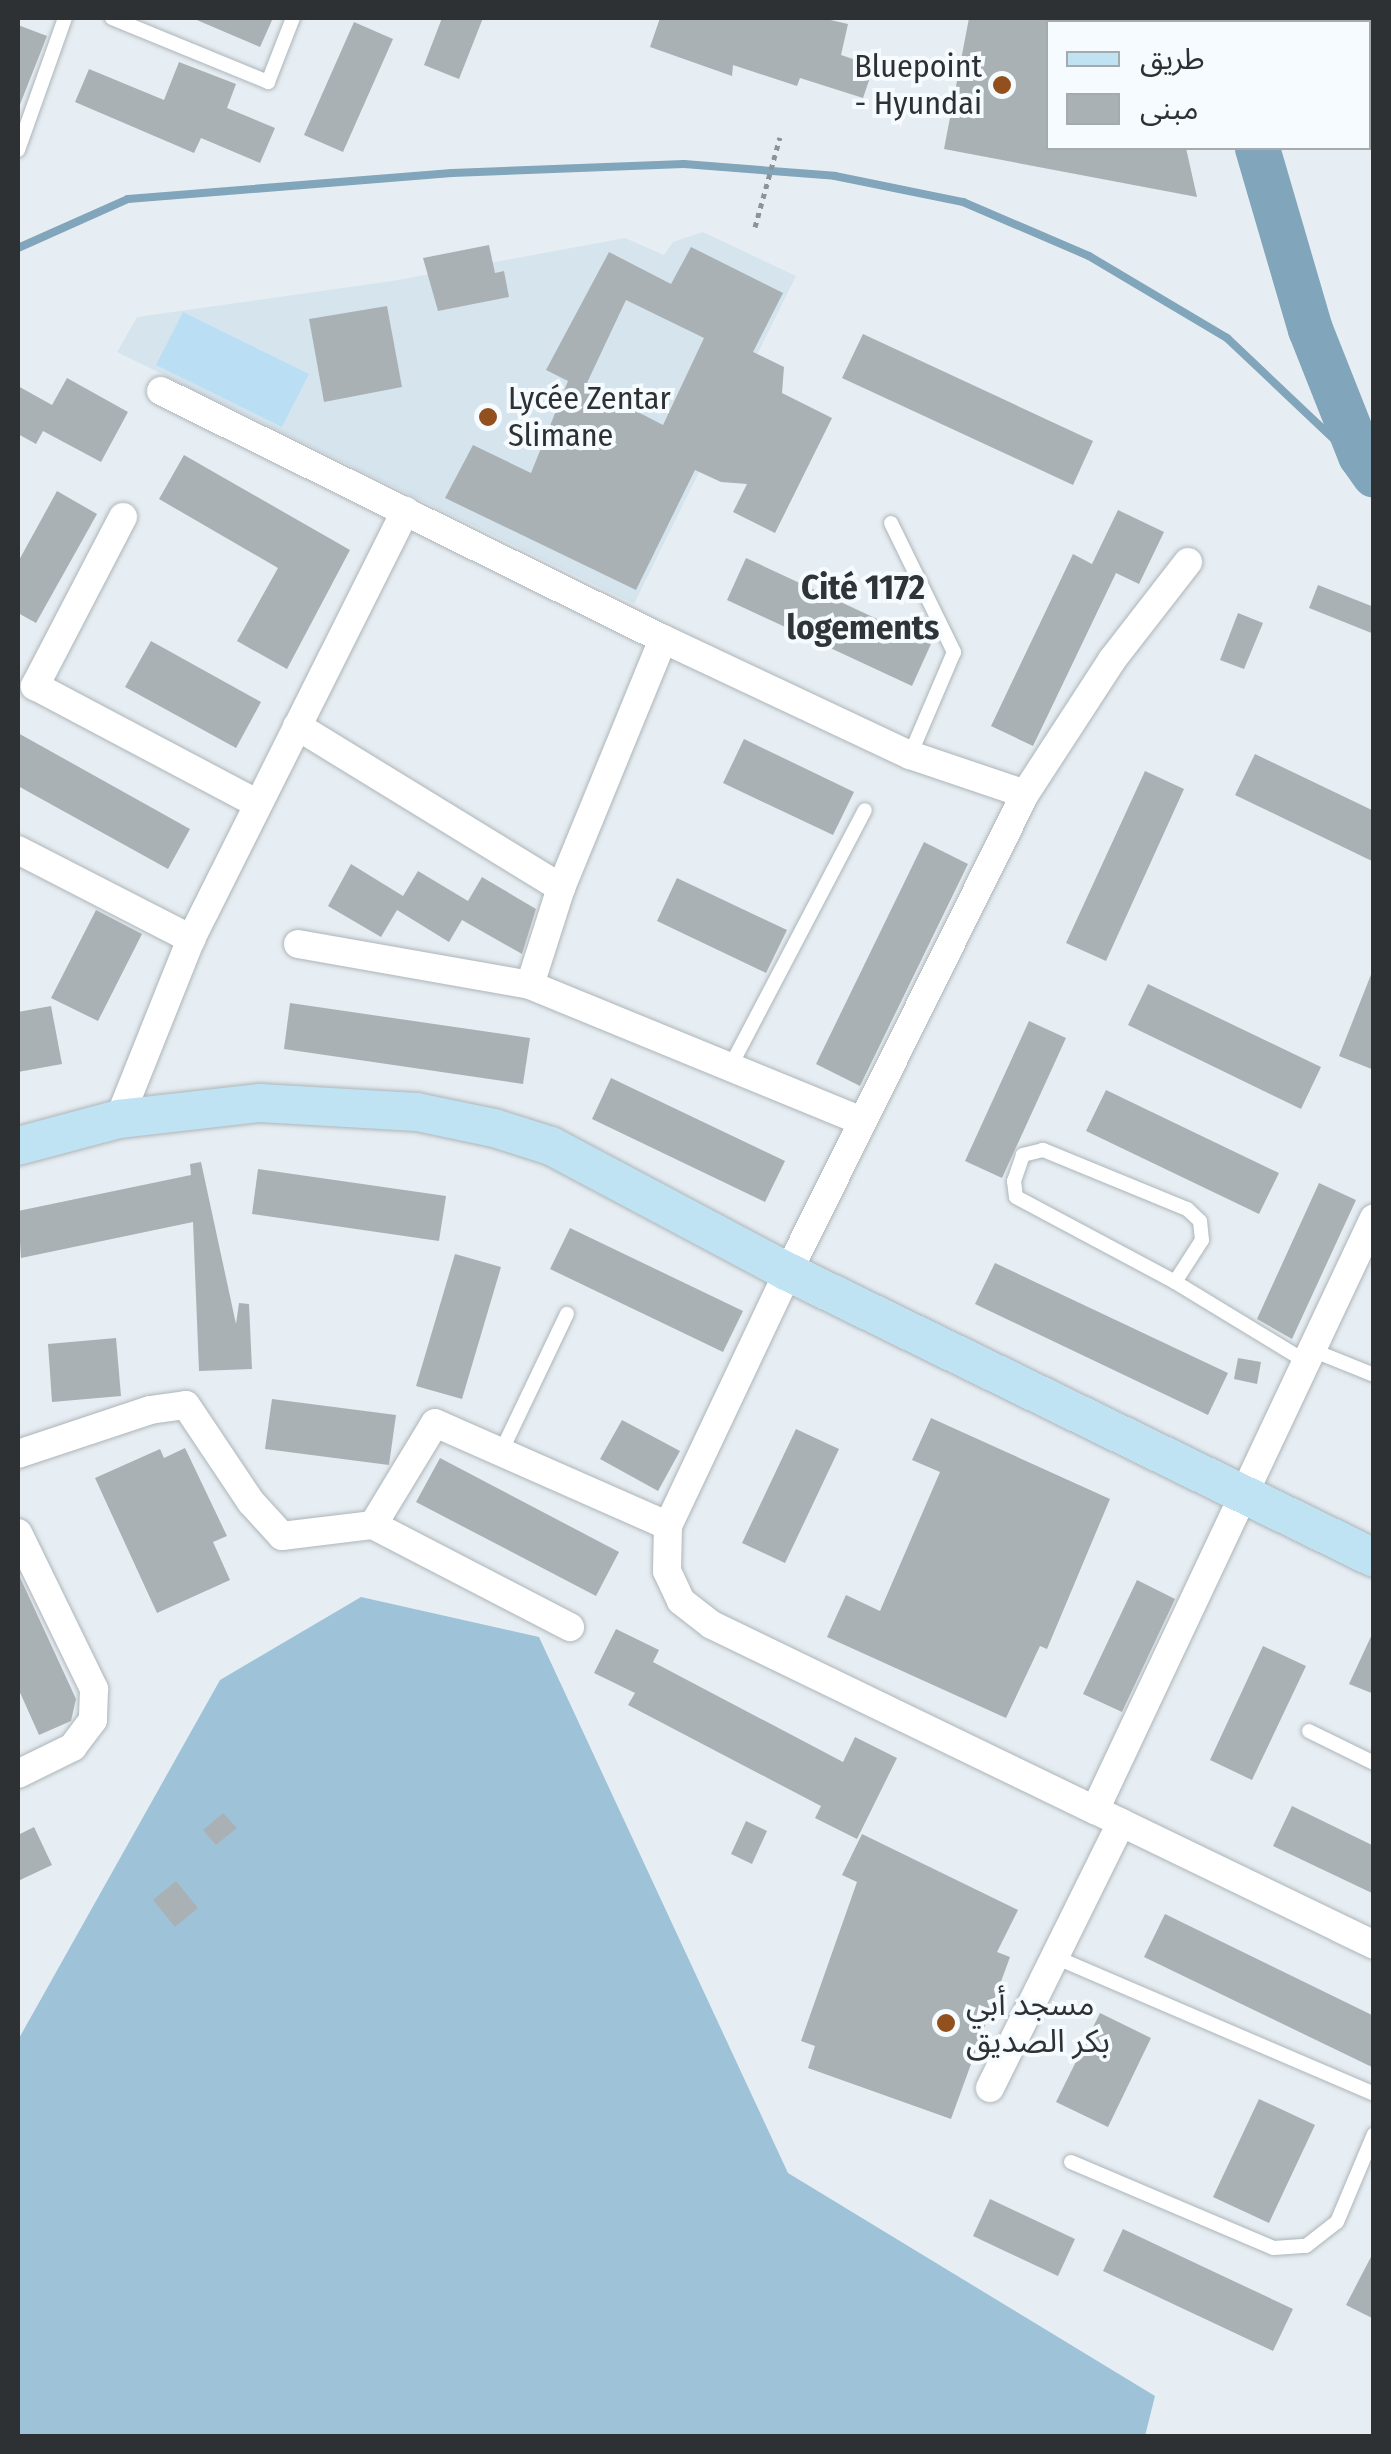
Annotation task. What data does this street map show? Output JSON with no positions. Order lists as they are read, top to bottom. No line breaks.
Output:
{"districts":["Cité 1172 logements"],"places":["Bluepoint - Hyundai","Lycée Zentar Slimane","مسجد أبي بكر الصديق"],"legend":["طريق","مبنى"]}
